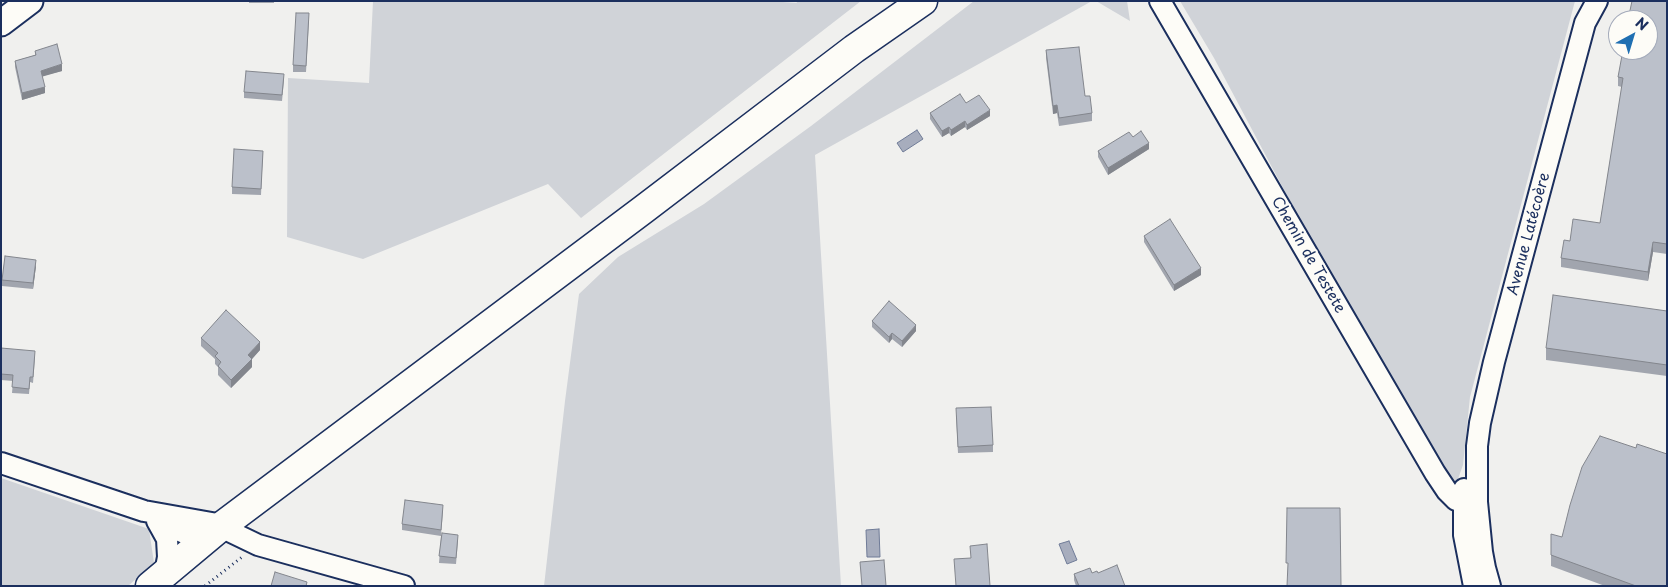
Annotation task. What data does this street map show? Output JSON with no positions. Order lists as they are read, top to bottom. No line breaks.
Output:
{"streets":{"street":["Avenue Latécoère","Chemin de Testete"]},"crossings":[["Avenue Latécoère","Chemin de Testete"]],"north":"top right"}
